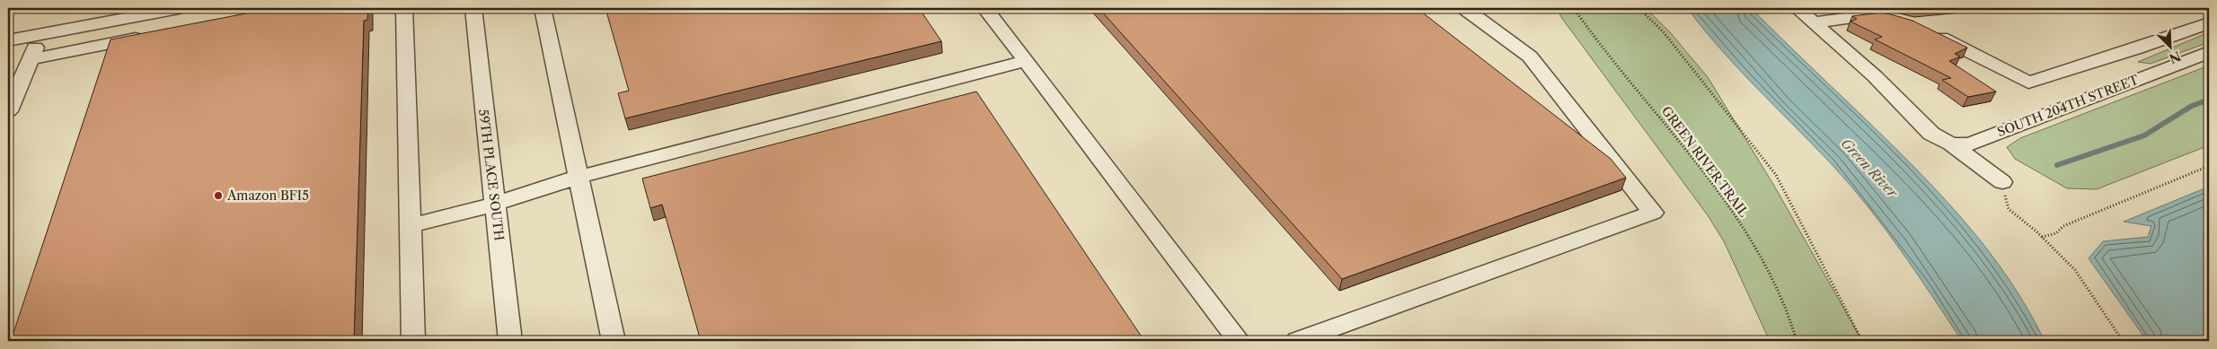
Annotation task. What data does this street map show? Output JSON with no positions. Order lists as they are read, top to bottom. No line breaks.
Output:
{"streets":{"street":["SOUTH 204TH STREET","59TH PLACE SOUTH"],"path":["GREEN RIVER TRAIL"]},"water":["Green River"],"places":["Amazon BFI5"],"north":"bottom right"}
